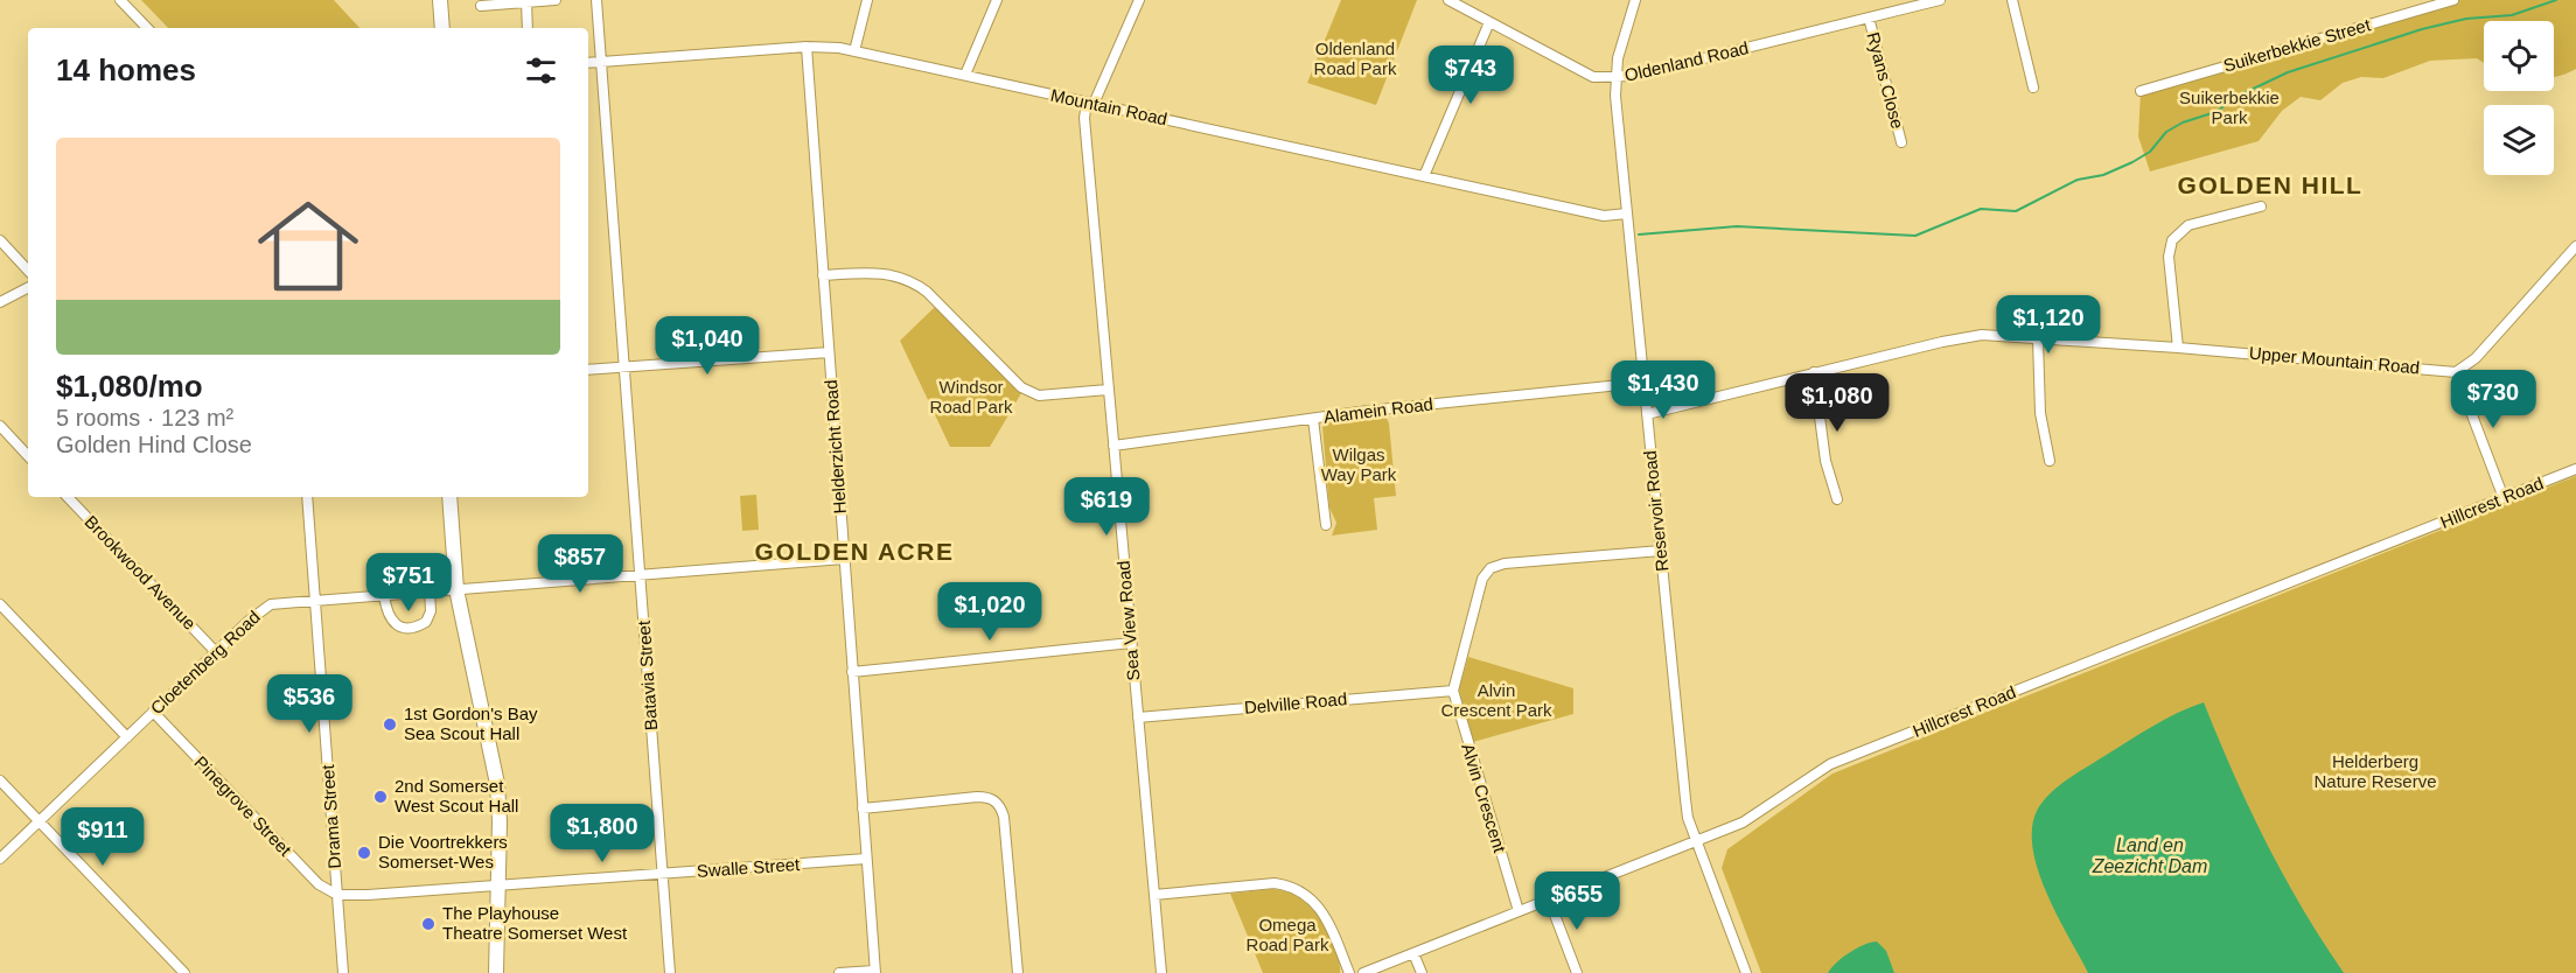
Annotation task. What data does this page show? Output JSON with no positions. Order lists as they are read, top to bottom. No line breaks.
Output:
{"streets":{"street":["Suikerbekkie Street","Oldenland Road","Ryans Close","Mountain Road","Upper Mountain Road","Alamein Road","Helderzicht Road","Hillcrest Road","Reservoir Road","Brookwood Avenue","Sea View Road","Cloetenberg Road","Batavia Street","Delville Road","Alvin Crescent","Pinegrove Street","Drama Street","Swalle Street"]},"crossings":[["Oldenland Road","Ryans Close"],["Oldenland Road","Reservoir Road"],["Mountain Road","Helderzicht Road"],["Mountain Road","Reservoir Road"],["Mountain Road","Sea View Road"],["Mountain Road","Batavia Street"],["Upper Mountain Road","Reservoir Road"],["Alamein Road","Reservoir Road"],["Alamein Road","Sea View Road"],["Helderzicht Road","Cloetenberg Road"],["Helderzicht Road","Swalle Street"],["Hillcrest Road","Reservoir Road"],["Hillcrest Road","Alvin Crescent"],["Brookwood Avenue","Cloetenberg Road"],["Sea View Road","Delville Road"],["Cloetenberg Road","Batavia Street"],["Cloetenberg Road","Pinegrove Street"],["Cloetenberg Road","Drama Street"],["Batavia Street","Swalle Street"],["Delville Road","Alvin Crescent"],["Pinegrove Street","Drama Street"],["Pinegrove Street","Swalle Street"],["Drama Street","Swalle Street"]],"districts":["GOLDEN HILL","GOLDEN ACRE"],"water":["Land en Zeezicht Dam"],"parks":["Oldenland Road Park","Suikerbekkie Park","Windsor Road Park","Wilgas Way Park","Alvin Crescent Park","Helderberg Nature Reserve","Omega Road Park"],"places":["1st Gordon's Bay Sea Scout Hall","2nd Somerset West Scout Hall","Die Voortrekkers Somerset-Wes","The Playhouse Theatre Somerset West"],"page":{"heading":"14 homes","price":["$743","$1,120","$1,040","$1,430","$730","$1,080","$619","$857","$751","$1,020","$536","$1,800","$911","$655"],"list":[{"name":"$1,080/mo","note":"5 rooms · 123 m² · Golden Hind Close"}]}}
